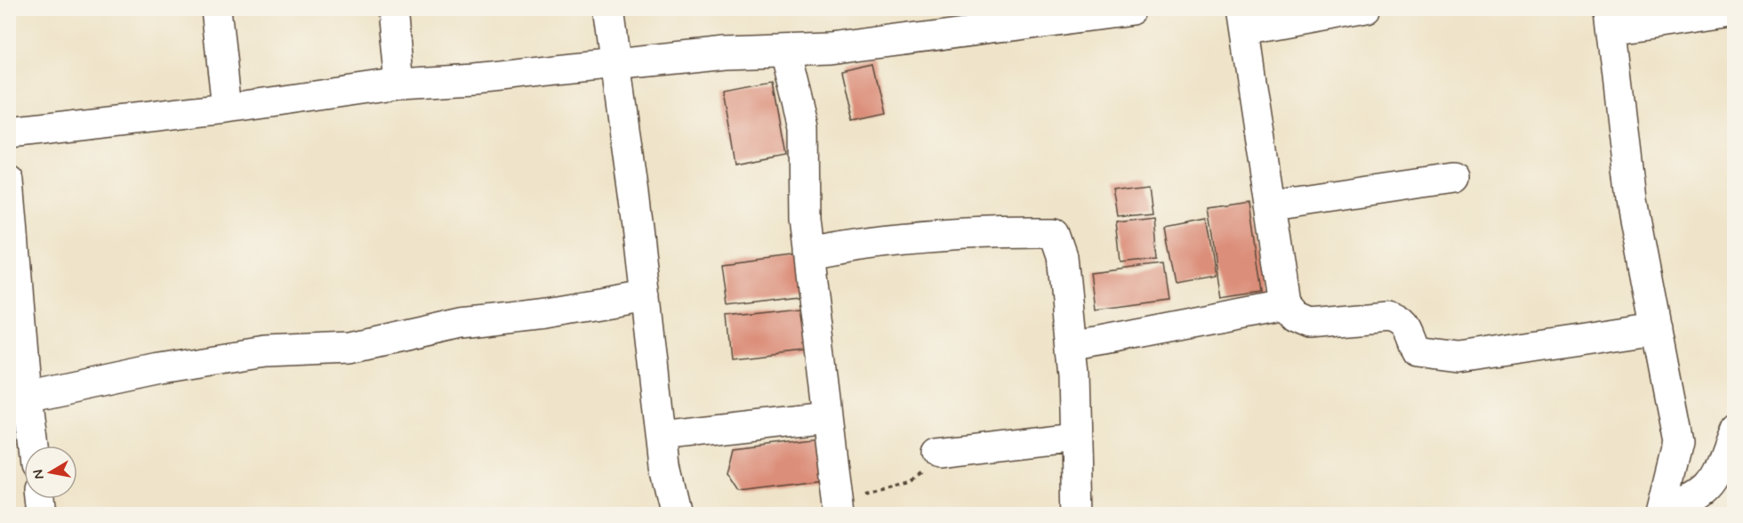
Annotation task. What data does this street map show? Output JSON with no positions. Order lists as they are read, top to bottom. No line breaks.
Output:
{"north":"left"}
